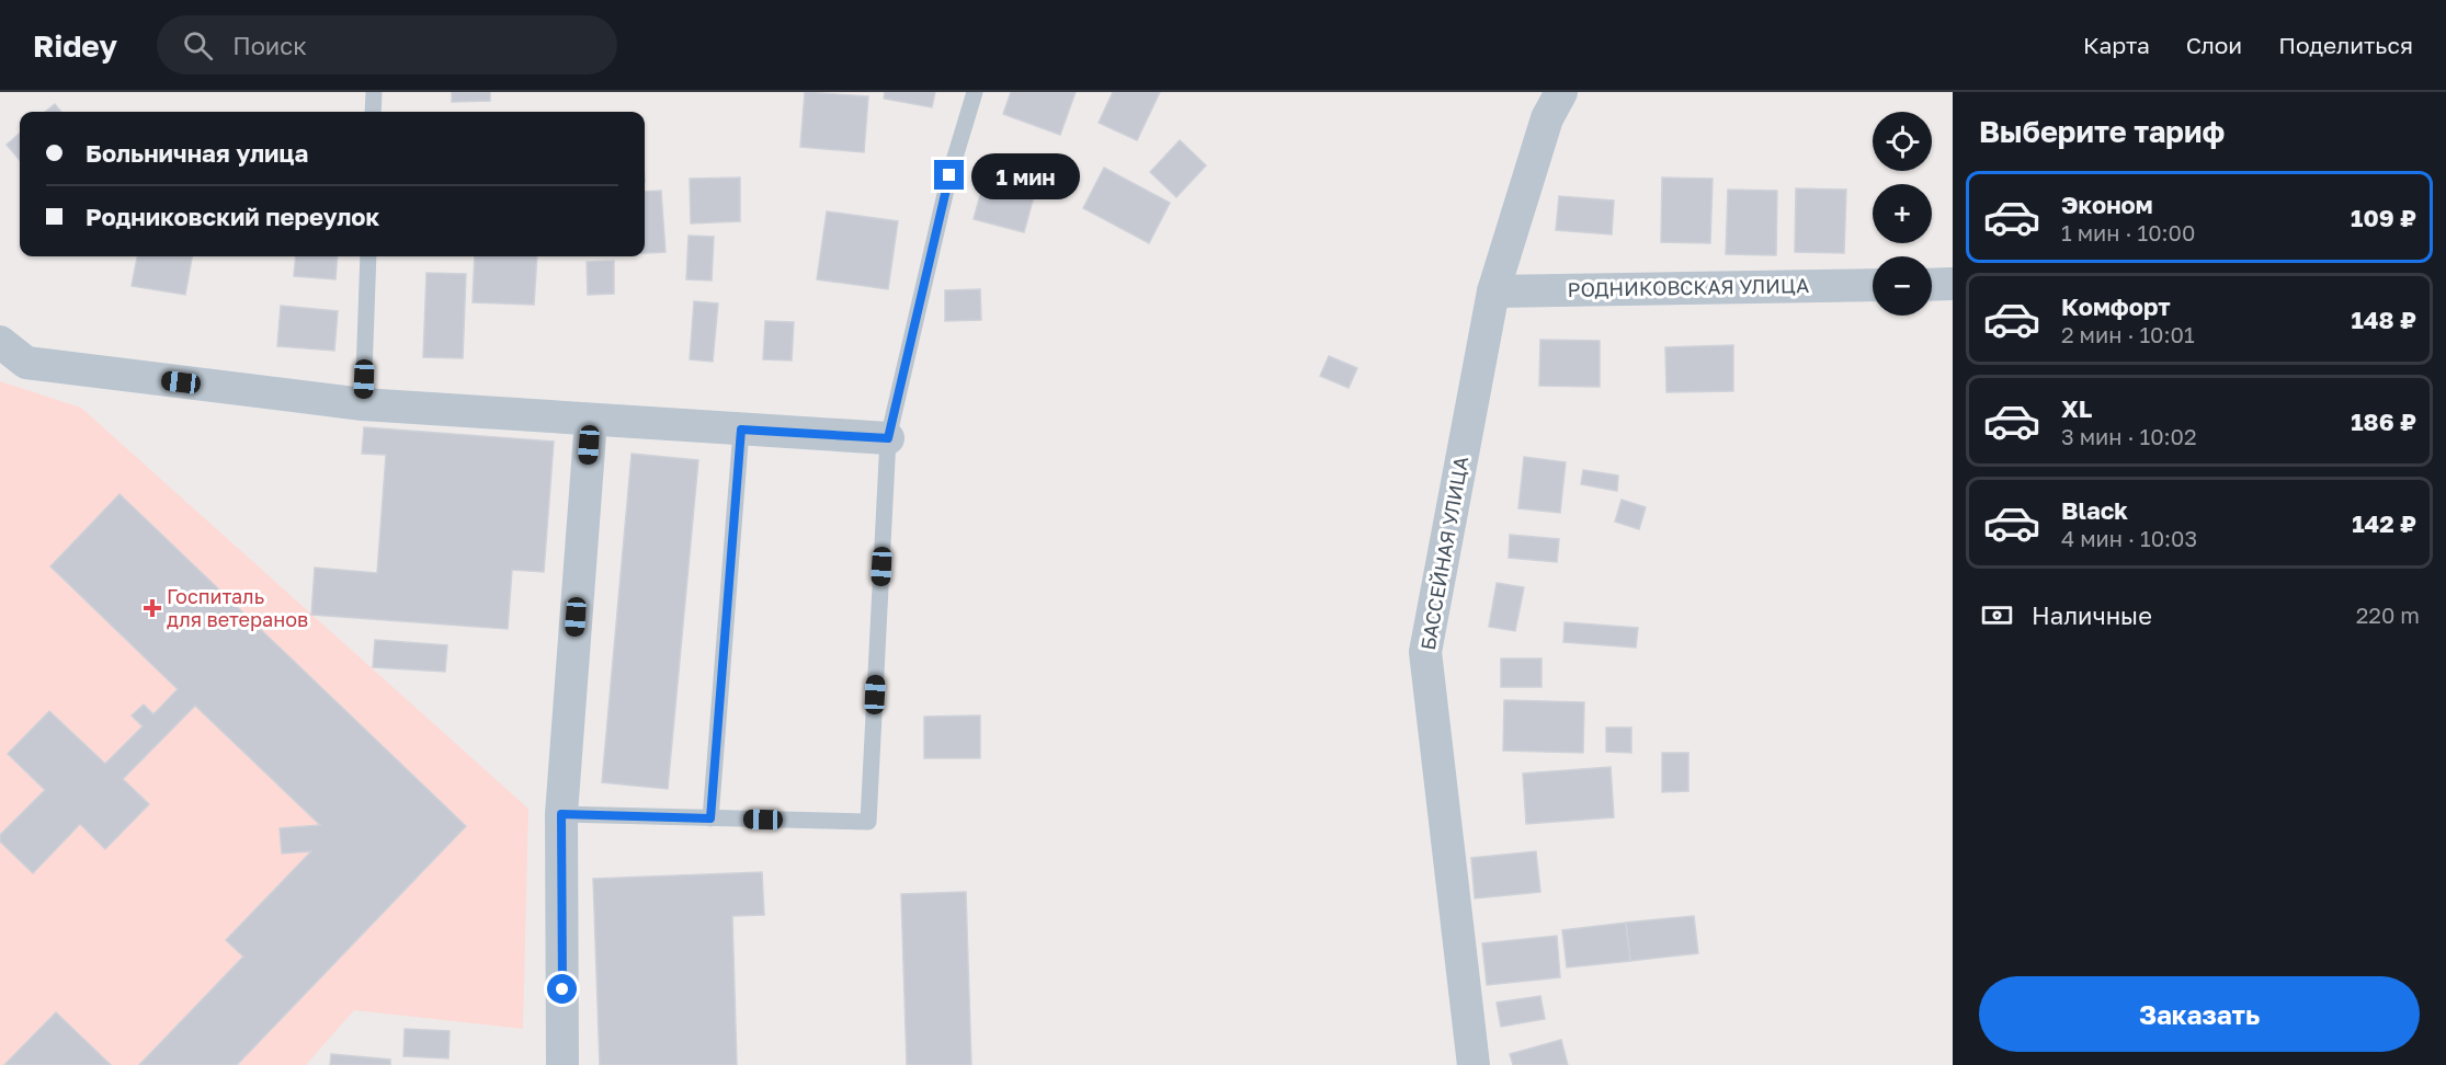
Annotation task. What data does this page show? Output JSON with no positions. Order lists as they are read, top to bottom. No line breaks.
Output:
{"streets":{"street":["РОДНИКОВСКАЯ УЛИЦА","БАССЕЙНАЯ УЛИЦА"]},"crossings":[["РОДНИКОВСКАЯ УЛИЦА","БАССЕЙНАЯ УЛИЦА"]],"places":{"health":["Госпиталь для ветеранов"]},"page":{"header":"Ridey","search":"Поиск","nav":["Карта","Слои","Поделиться"],"heading":"Выберите тариф","map_buttons":["+","−"],"banner":["Больничная улица","Родниковский переулок"],"bubble":"1 мин","list":[{"name":"Эконом","note":"1 мин · 10:00","value":"109 ₽"},{"name":"Комфорт","note":"2 мин · 10:01","value":"148 ₽"},{"name":"XL","note":"3 мин · 10:02","value":"186 ₽"},{"name":"Black","note":"4 мин · 10:03","value":"142 ₽"}],"pay":["Наличные","220 m"],"buttons":"Заказать"}}
